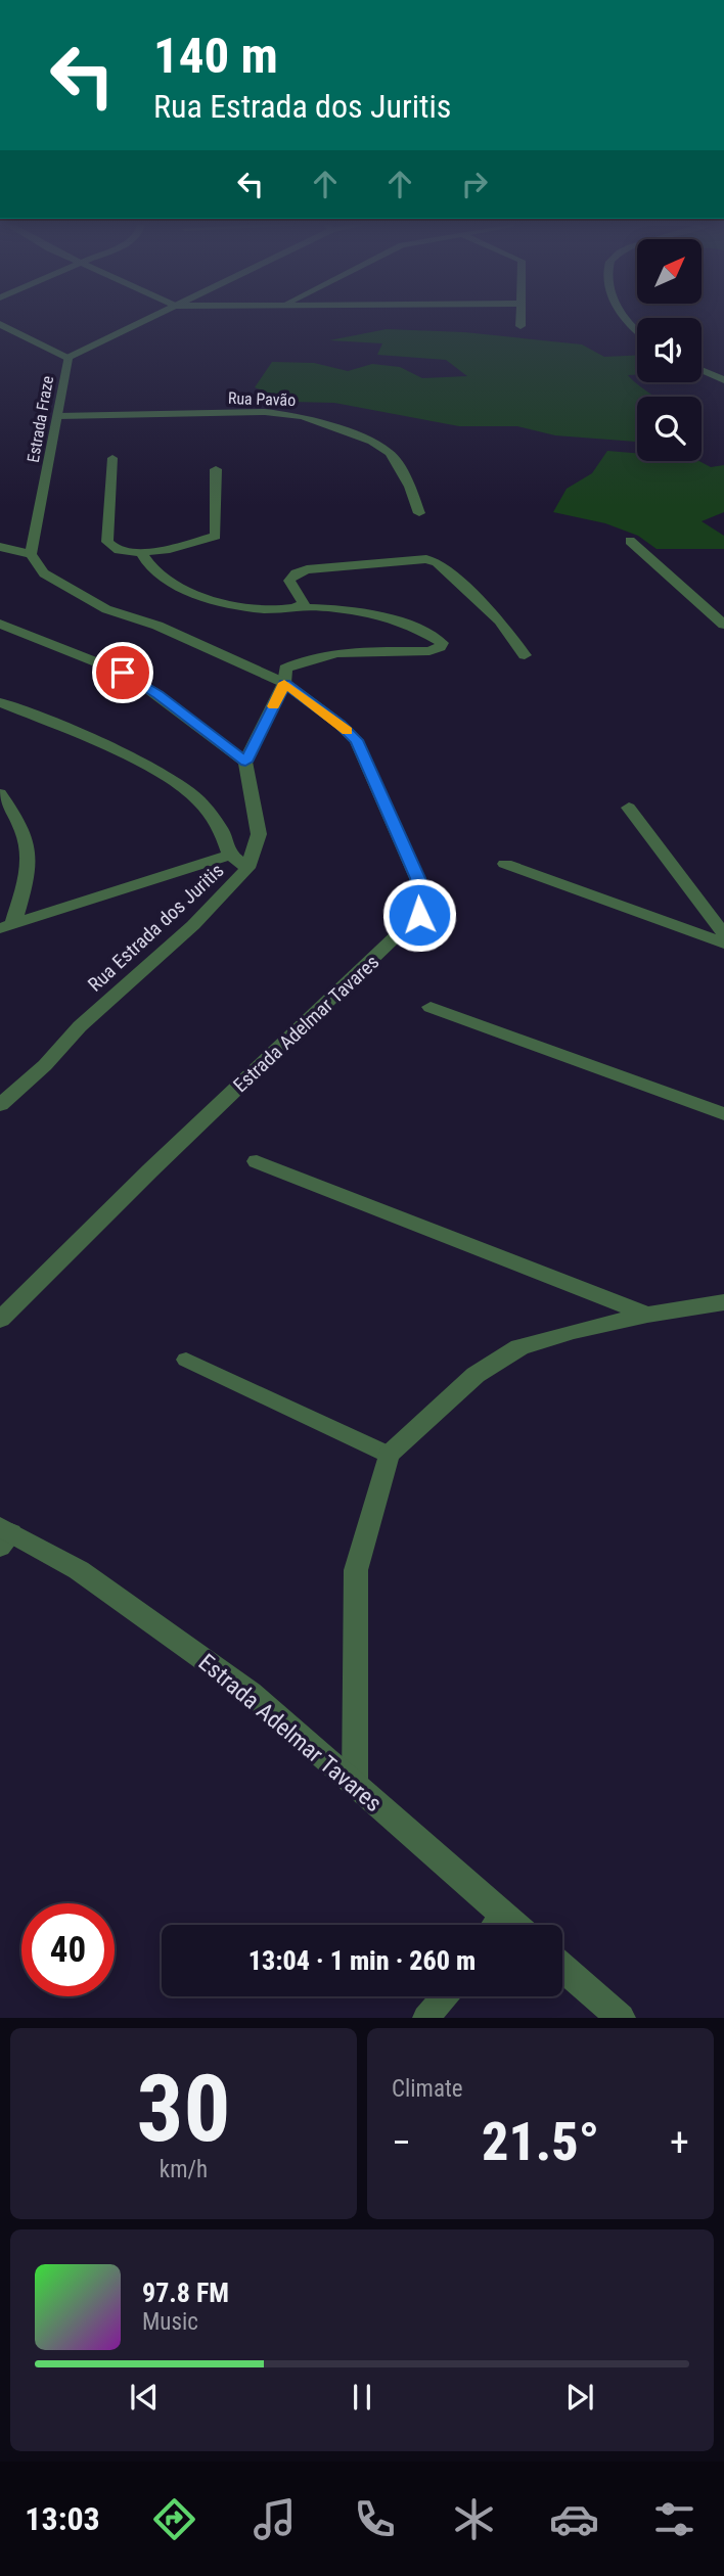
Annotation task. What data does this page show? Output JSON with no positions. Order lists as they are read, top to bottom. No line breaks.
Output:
{"streets":{"street":["Rua Pavão","Estrada Fraze","Rua Estrada dos Juritis","Estrada Adelmar Tavares"]},"crossings":[["Rua Pavão","Estrada Fraze"],["Estrada Fraze","Estrada Adelmar Tavares"]],"north":"top right","page":{"turn":["140 m","Rua Estrada dos Juritis"],"limit":"40","trip":"13:04 · 1 min · 260 m","tile":[["30","km/h"],"Climate"],"heat":["−","21.5°","+"],"song":["97.8 FM","Music"],"tabs":"13:03"}}
